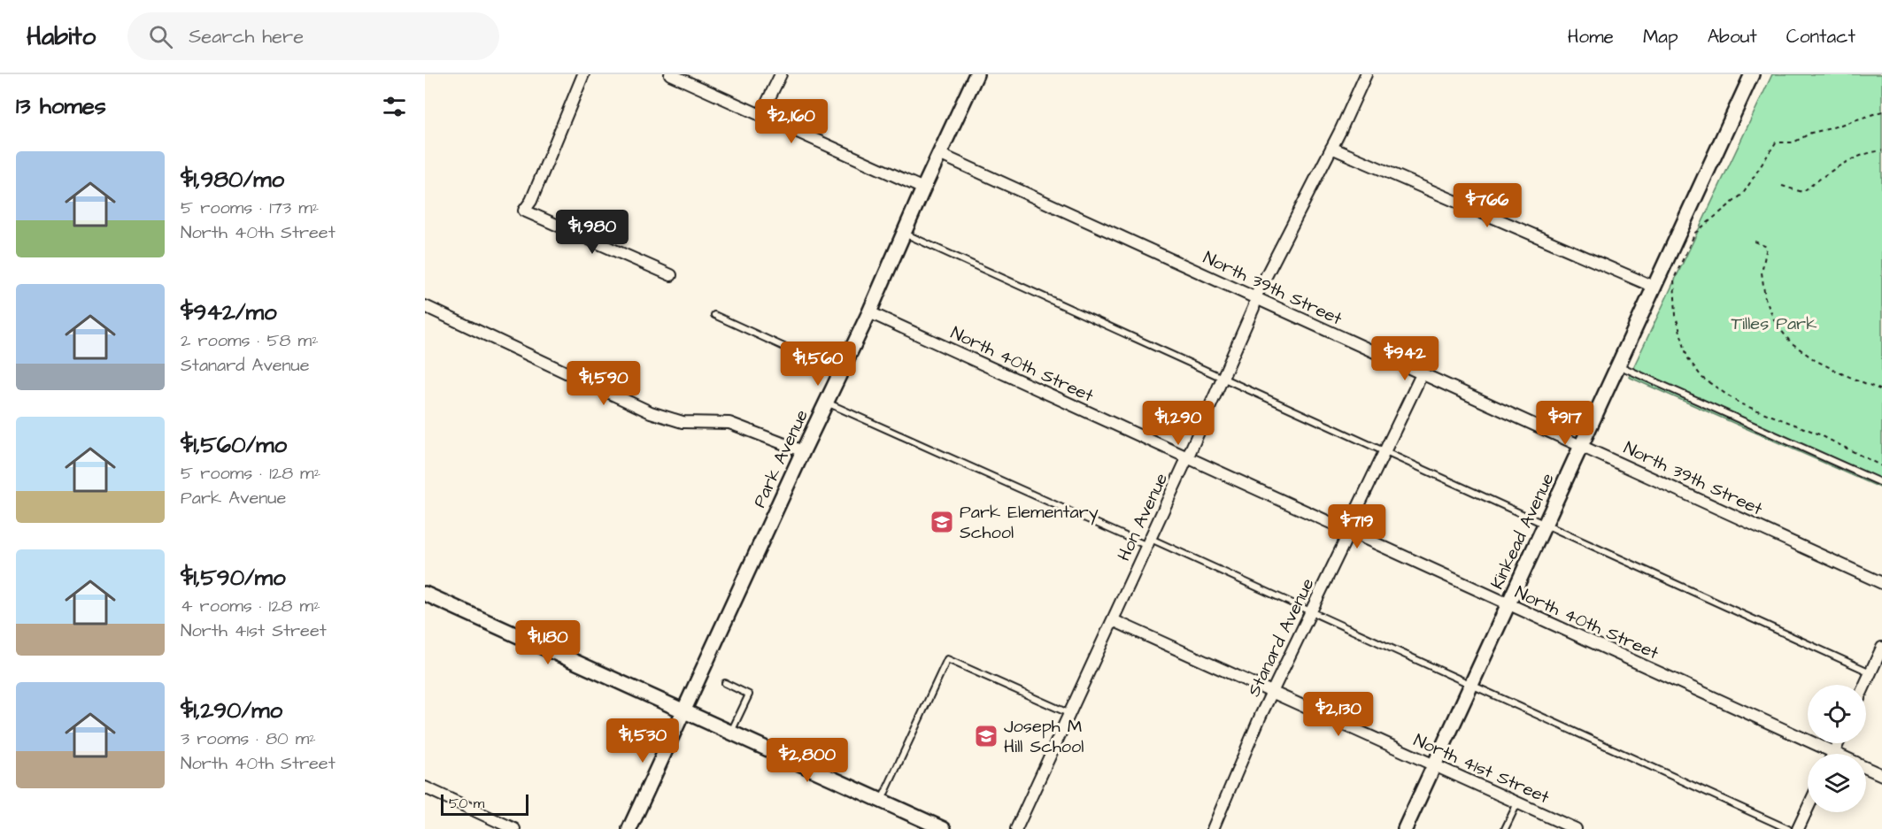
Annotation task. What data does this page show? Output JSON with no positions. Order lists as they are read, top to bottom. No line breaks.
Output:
{"streets":{"street":["North 39th Street","North 40th Street","Park Avenue","Hon Avenue","Kinkead Avenue","Stanard Avenue","North 41st Street"]},"crossings":[["North 39th Street","Park Avenue"],["North 39th Street","Hon Avenue"],["North 39th Street","Kinkead Avenue"],["North 39th Street","Stanard Avenue"],["North 40th Street","Park Avenue"],["North 40th Street","Hon Avenue"],["North 40th Street","Kinkead Avenue"],["North 40th Street","Stanard Avenue"],["Hon Avenue","North 41st Street"],["Kinkead Avenue","North 41st Street"],["Stanard Avenue","North 41st Street"]],"parks":["Tilles Park"],"places":{"school or university":["Park Elementary School","Joseph M Hill School"]},"scale_bar":"50 m","page":{"header":"Habito","search":"Search here","nav":["Home","Map","About","Contact"],"heading":"13 homes","price":["$2,160","$766","$1,980","$942","$1,560","$1,590","$1,290","$917","$719","$1,180","$2,130","$1,530","$2,800"],"list":[{"name":"$1,980/mo","note":"5 rooms · 173 m² · North 40th Street"},{"name":"$942/mo","note":"2 rooms · 58 m² · Stanard Avenue"},{"name":"$1,560/mo","note":"5 rooms · 128 m² · Park Avenue"},{"name":"$1,590/mo","note":"4 rooms · 128 m² · North 41st Street"},{"name":"$1,290/mo","note":"3 rooms · 80 m² · North 40th Street"}],"scale":"50 m"}}
